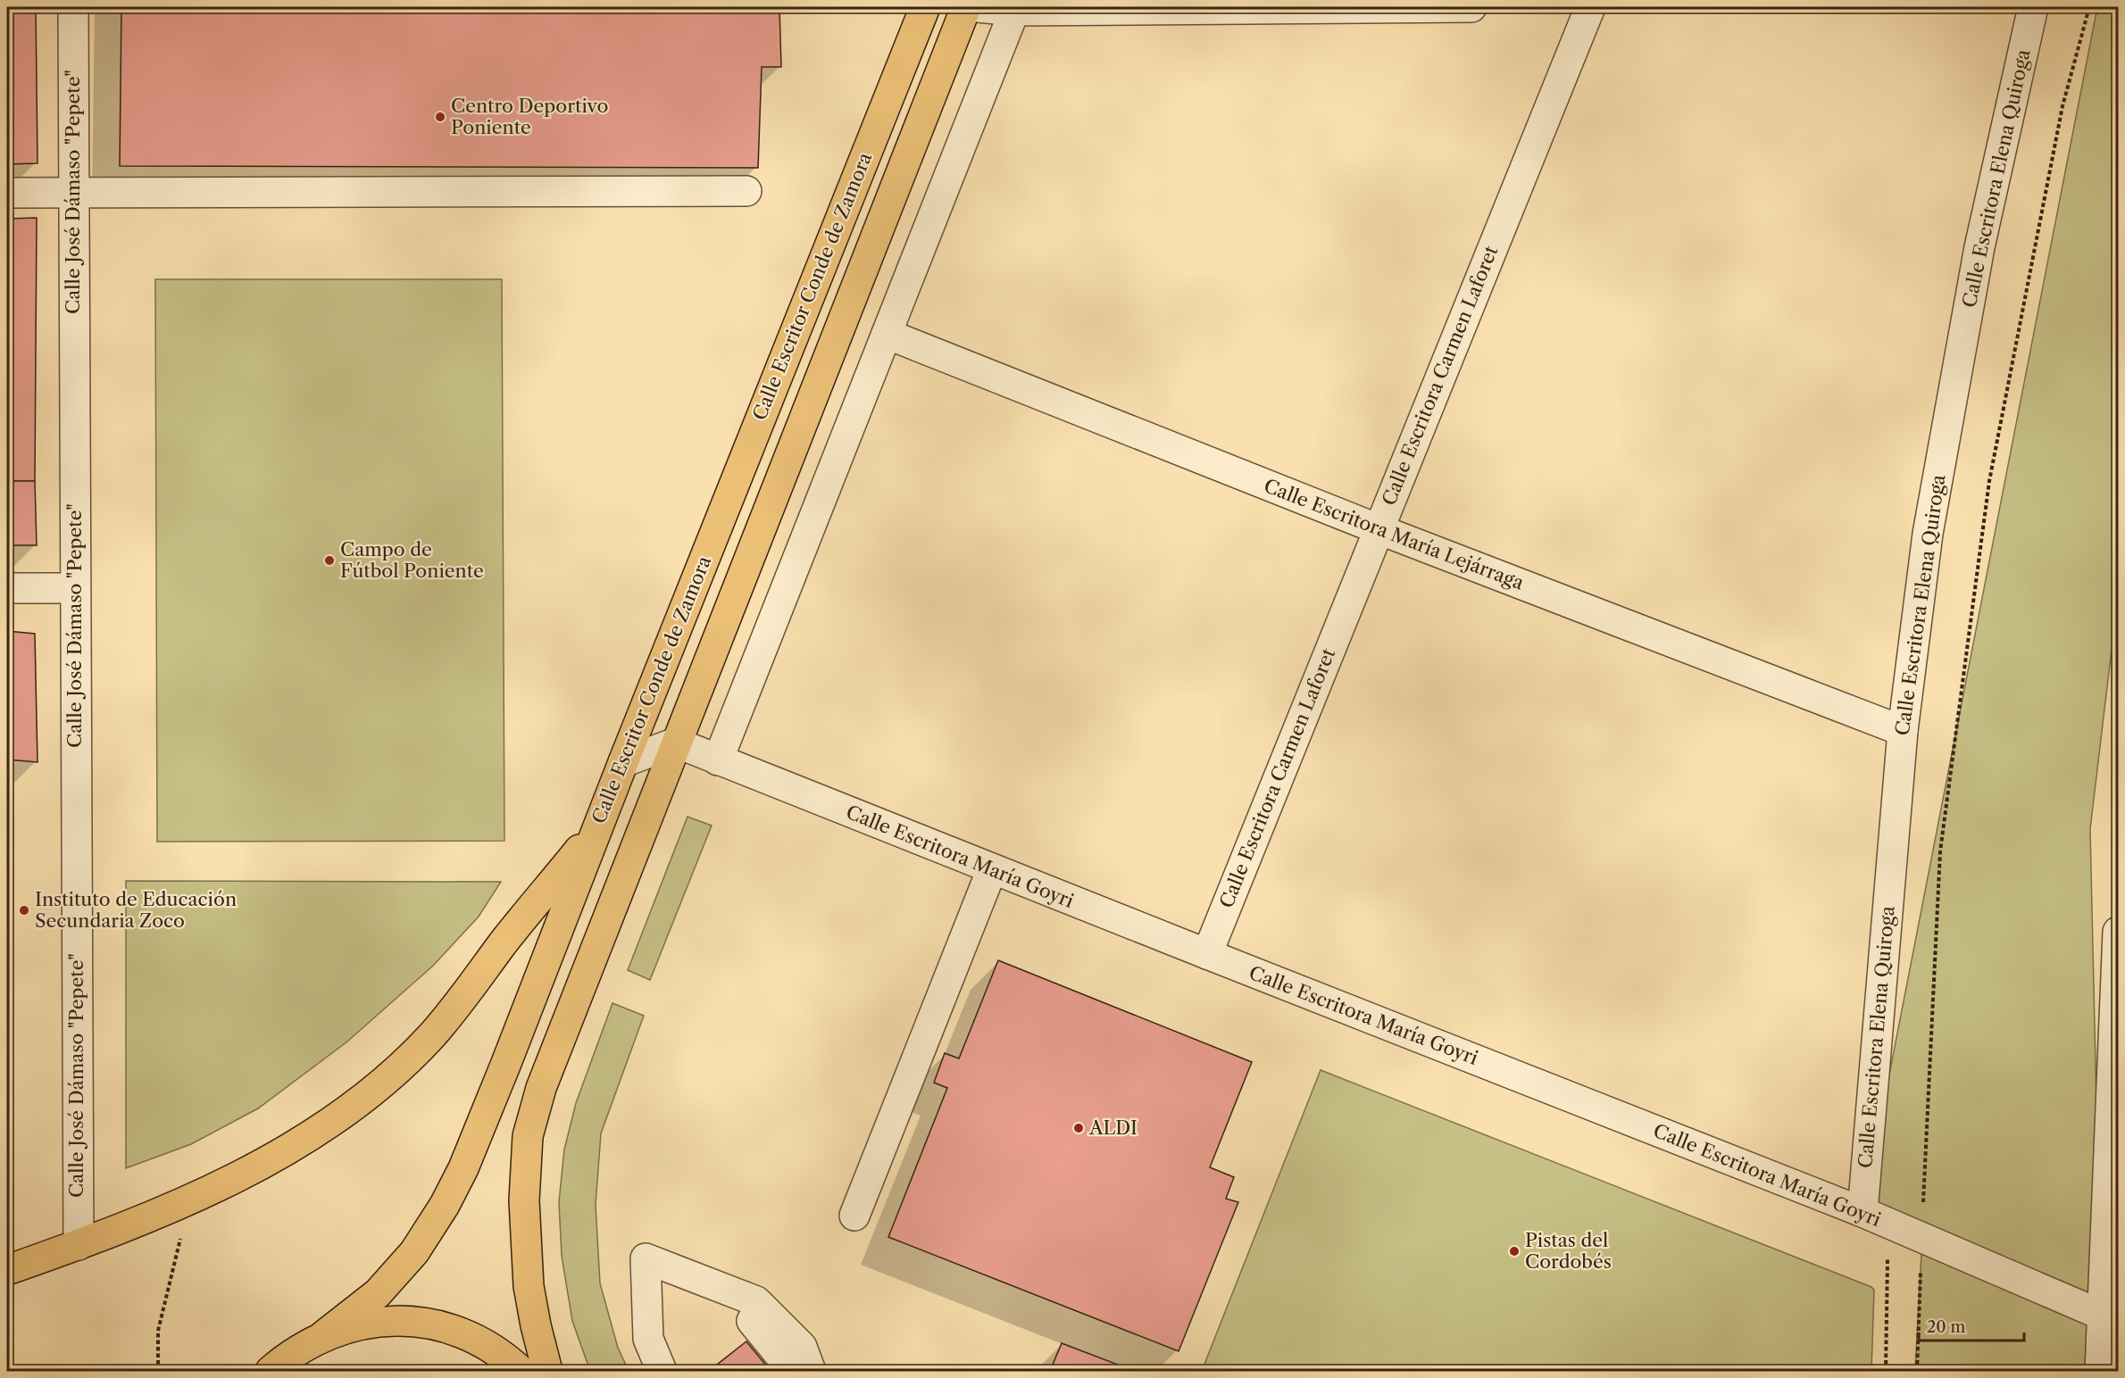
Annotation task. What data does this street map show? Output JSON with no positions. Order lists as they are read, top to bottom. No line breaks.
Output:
{"streets":{"main road":["Calle Escritor Conde de Zamora"],"street":["Calle Escritora Elena Quiroga","Calle José Dámaso \"Pepete\"","Calle Escritora Carmen Laforet","Calle Escritora María Lejárraga","Calle Escritora María Goyri"]},"crossings":[["Calle Escritora Elena Quiroga","Calle Escritora María Lejárraga"],["Calle Escritora Elena Quiroga","Calle Escritora María Goyri"],["Calle Escritor Conde de Zamora","Calle Escritora María Goyri"],["Calle Escritora Carmen Laforet","Calle Escritora María Lejárraga"],["Calle Escritora Carmen Laforet","Calle Escritora María Goyri"]],"places":["Centro Deportivo Poniente","Campo de Fútbol Poniente","Instituto de Educación Secundaria Zoco","ALDI","Pistas del Cordobés"],"scale_bar":"20 m"}
